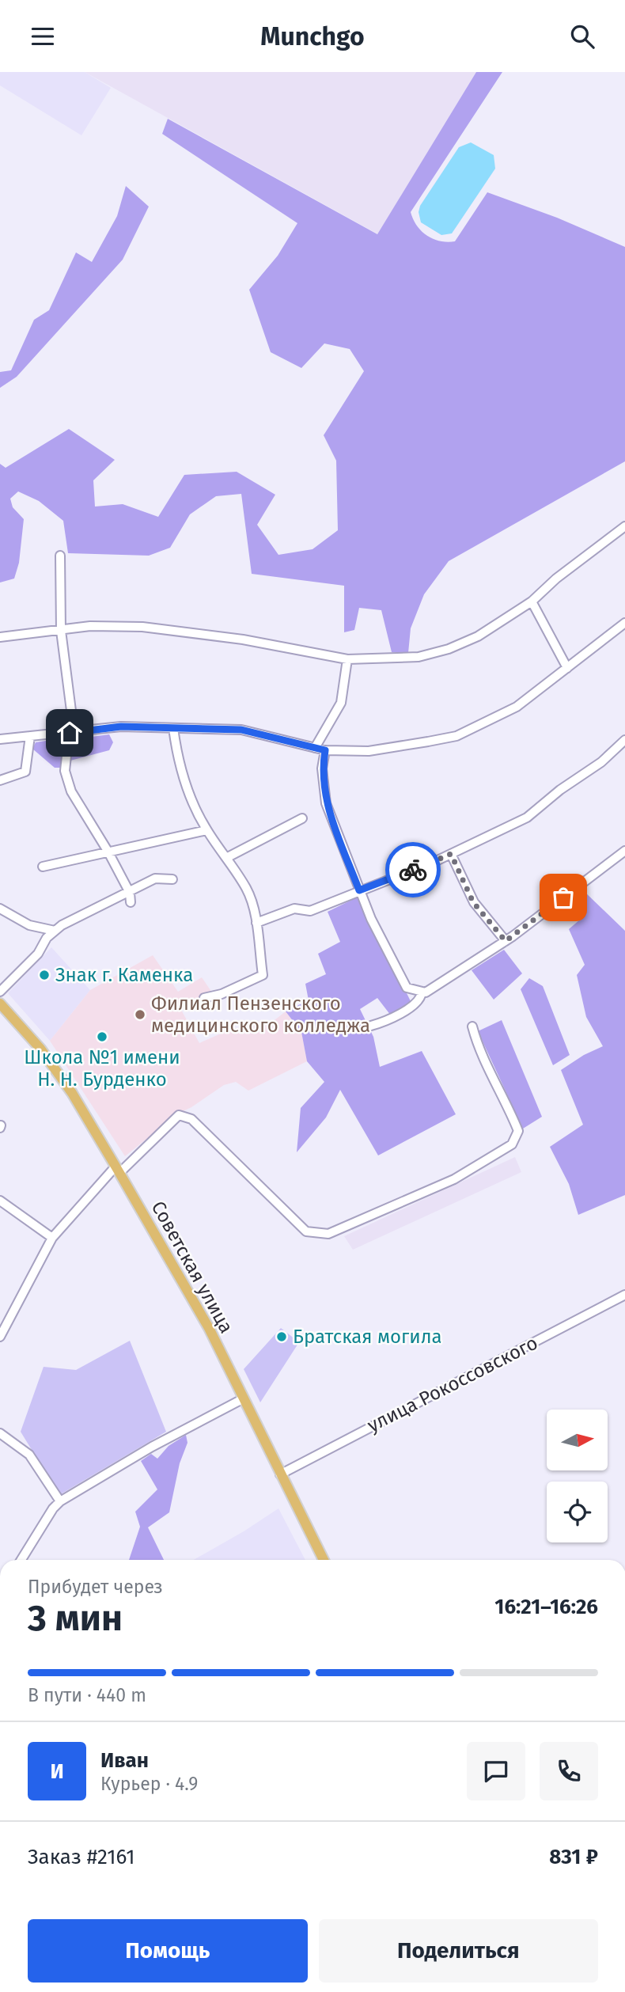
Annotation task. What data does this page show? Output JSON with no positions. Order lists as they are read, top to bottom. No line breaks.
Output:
{"streets":{"main road":["Советская улица"],"street":["улица Рокоссовского"]},"crossings":[["Советская улица","улица Рокоссовского"]],"places":["Знак г. Каменка","Филиал Пензенского медицинского колледжа","Школа №1 имени Н. Н. Бурденко","Братская могила"],"north":"right","page":{"header":"Munchgo","heading":["3 мин","Прибудет через","16:21–16:26"],"panel":["Иван","Курьер · 4.9","Заказ #2161","831 ₽"],"bar":"В пути · 440 m","round":"И","buttons":["Помощь","Поделиться"]}}
